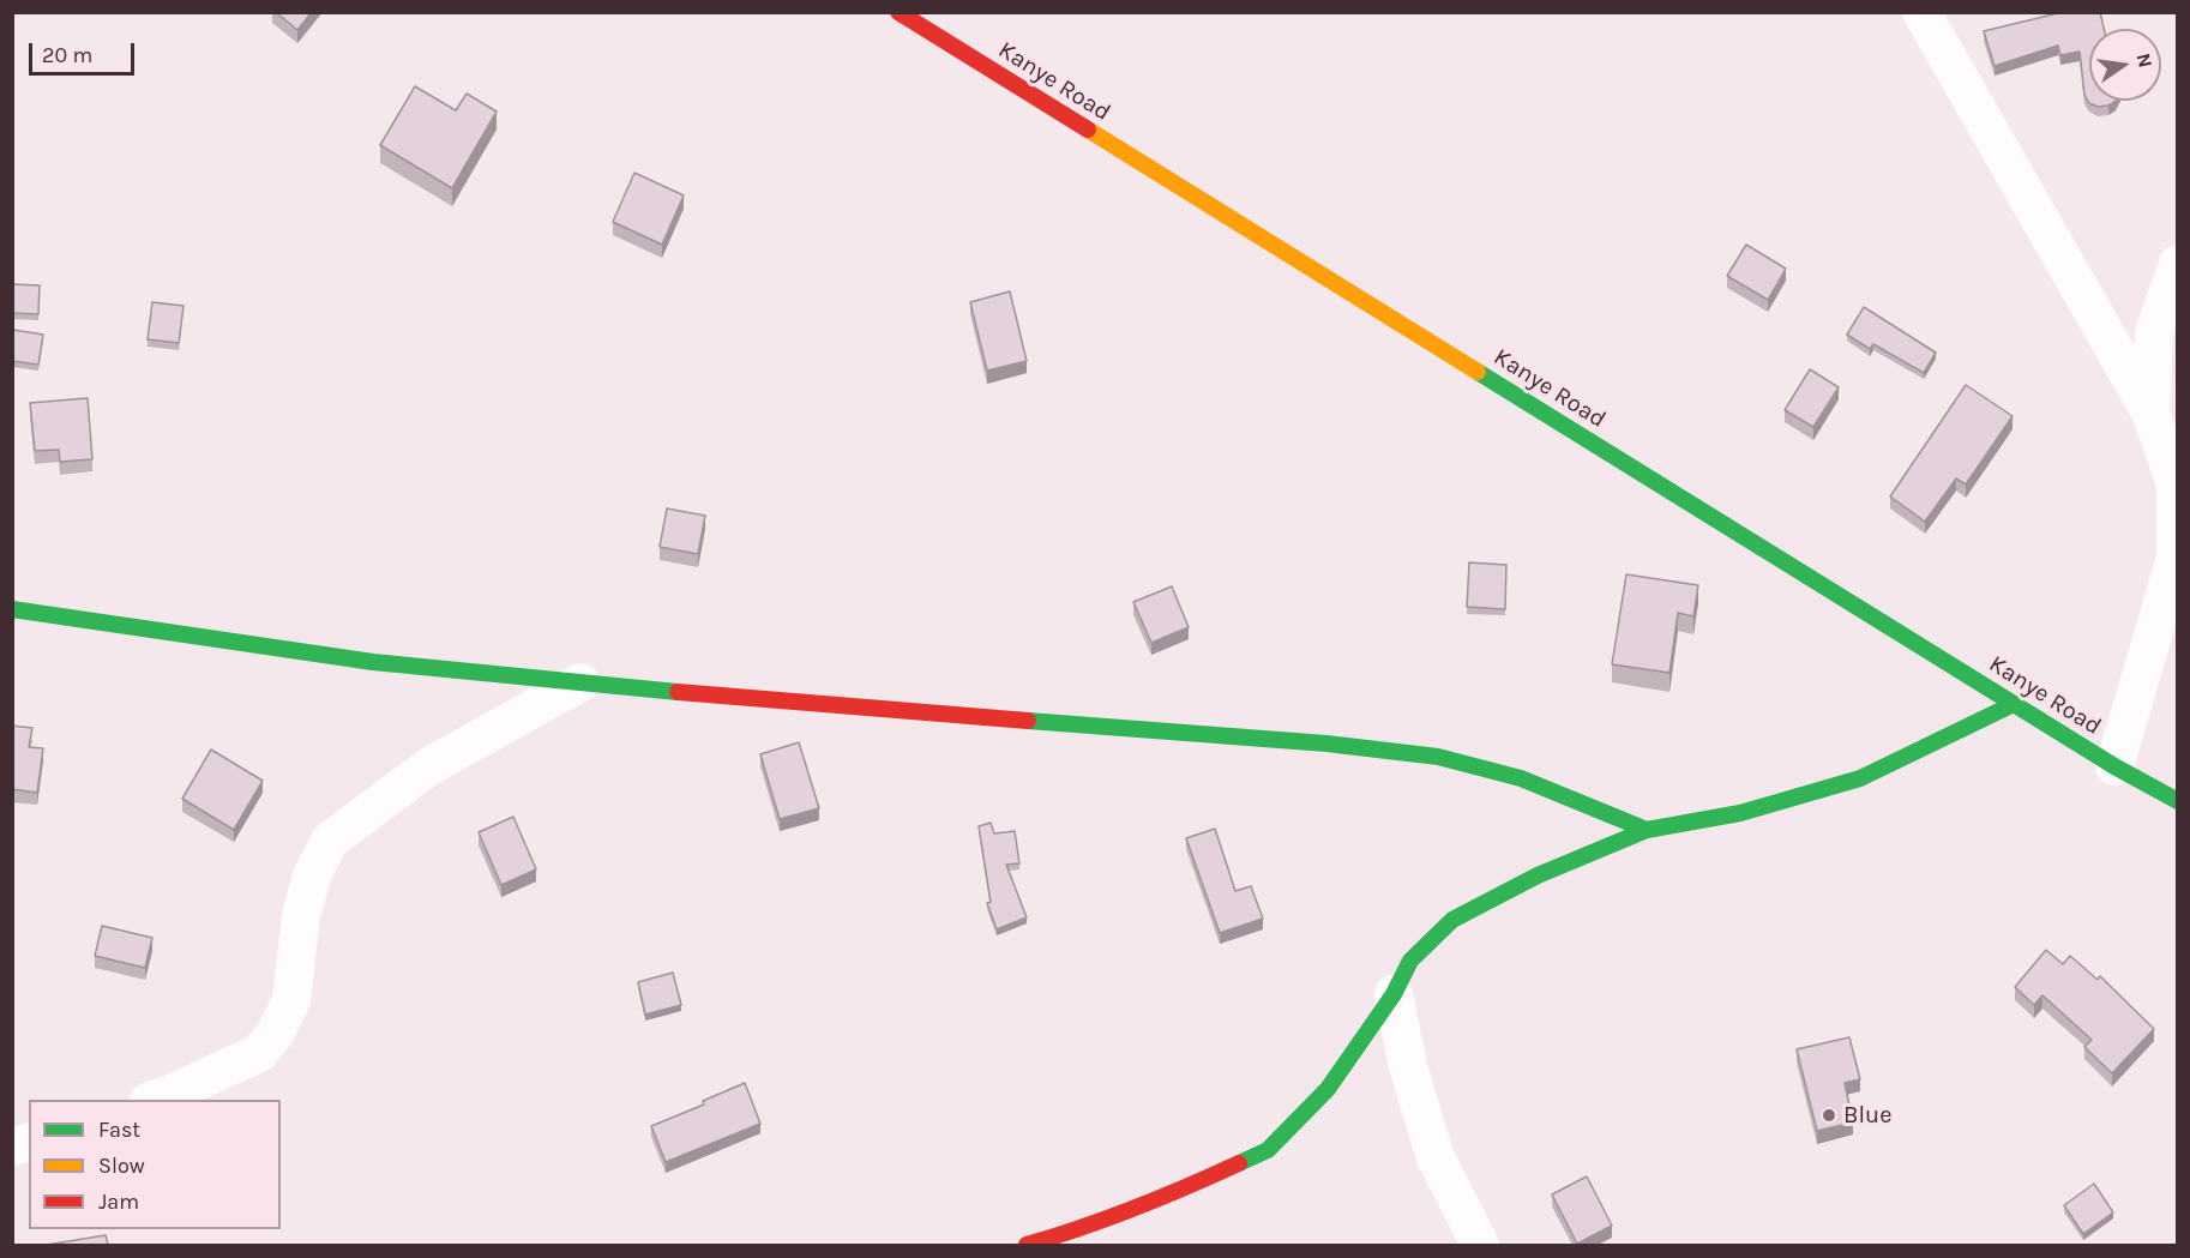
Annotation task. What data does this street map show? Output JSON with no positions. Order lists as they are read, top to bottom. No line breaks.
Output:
{"streets":{"street":["Kanye Road"]},"places":["Blue"],"legend":["Fast","Slow","Jam"],"scale_bar":"20 m","north":"right"}
